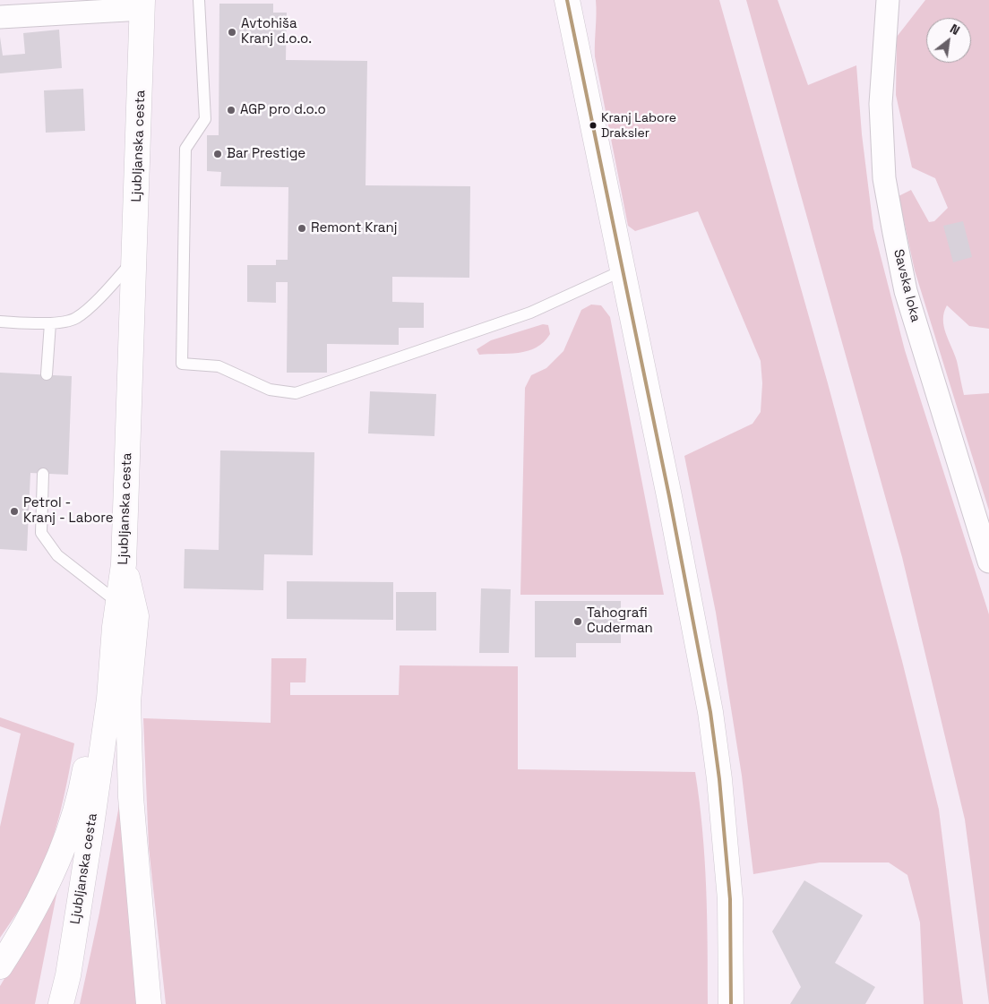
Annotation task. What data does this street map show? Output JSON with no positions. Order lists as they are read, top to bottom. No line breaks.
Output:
{"streets":{"main road":["Ljubljanska cesta"],"street":["Savska loka"]},"places":["Avtohiša Kranj d.o.o.","AGP pro d.o.o","Kranj Labore Draksler","Bar Prestige","Remont Kranj","Petrol - Kranj - Labore","Tahografi Cuderman"],"north":"top right"}
